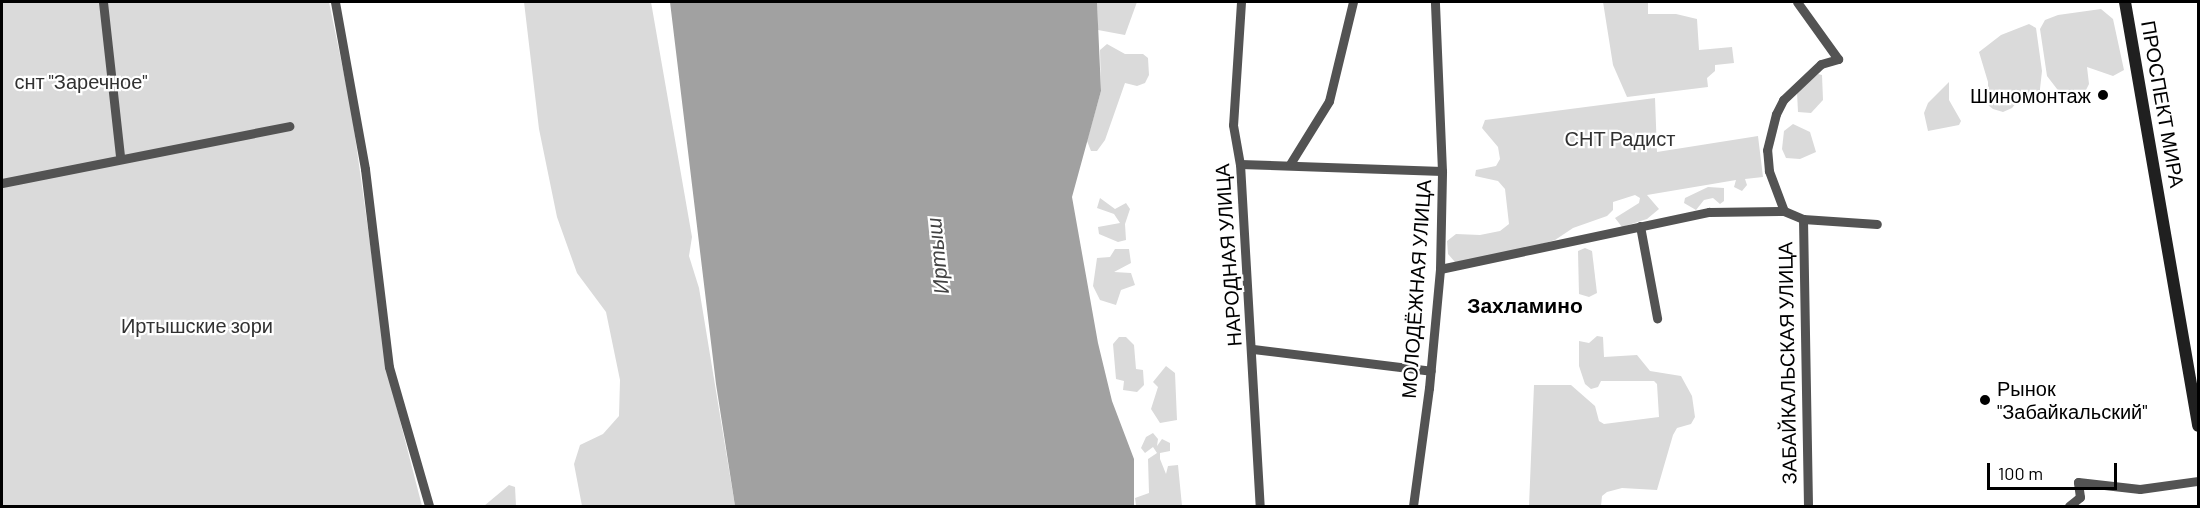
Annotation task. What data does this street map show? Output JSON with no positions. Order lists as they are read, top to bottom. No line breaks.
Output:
{"streets":{"main road":["ПРОСПЕКТ МИРА"],"street":["НАРОДНАЯ УЛИЦА","МОЛОДЁЖНАЯ УЛИЦА","ЗАБАЙКАЛЬСКАЯ УЛИЦА"]},"districts":["Захламино"],"water":["Иртыш"],"parks":["снт \"Заречное\"","СНТ Радист","Иртышские зори"],"places":["Шиномонтаж","Рынок \"Забайкальский\""],"scale_bar":"100 m"}
